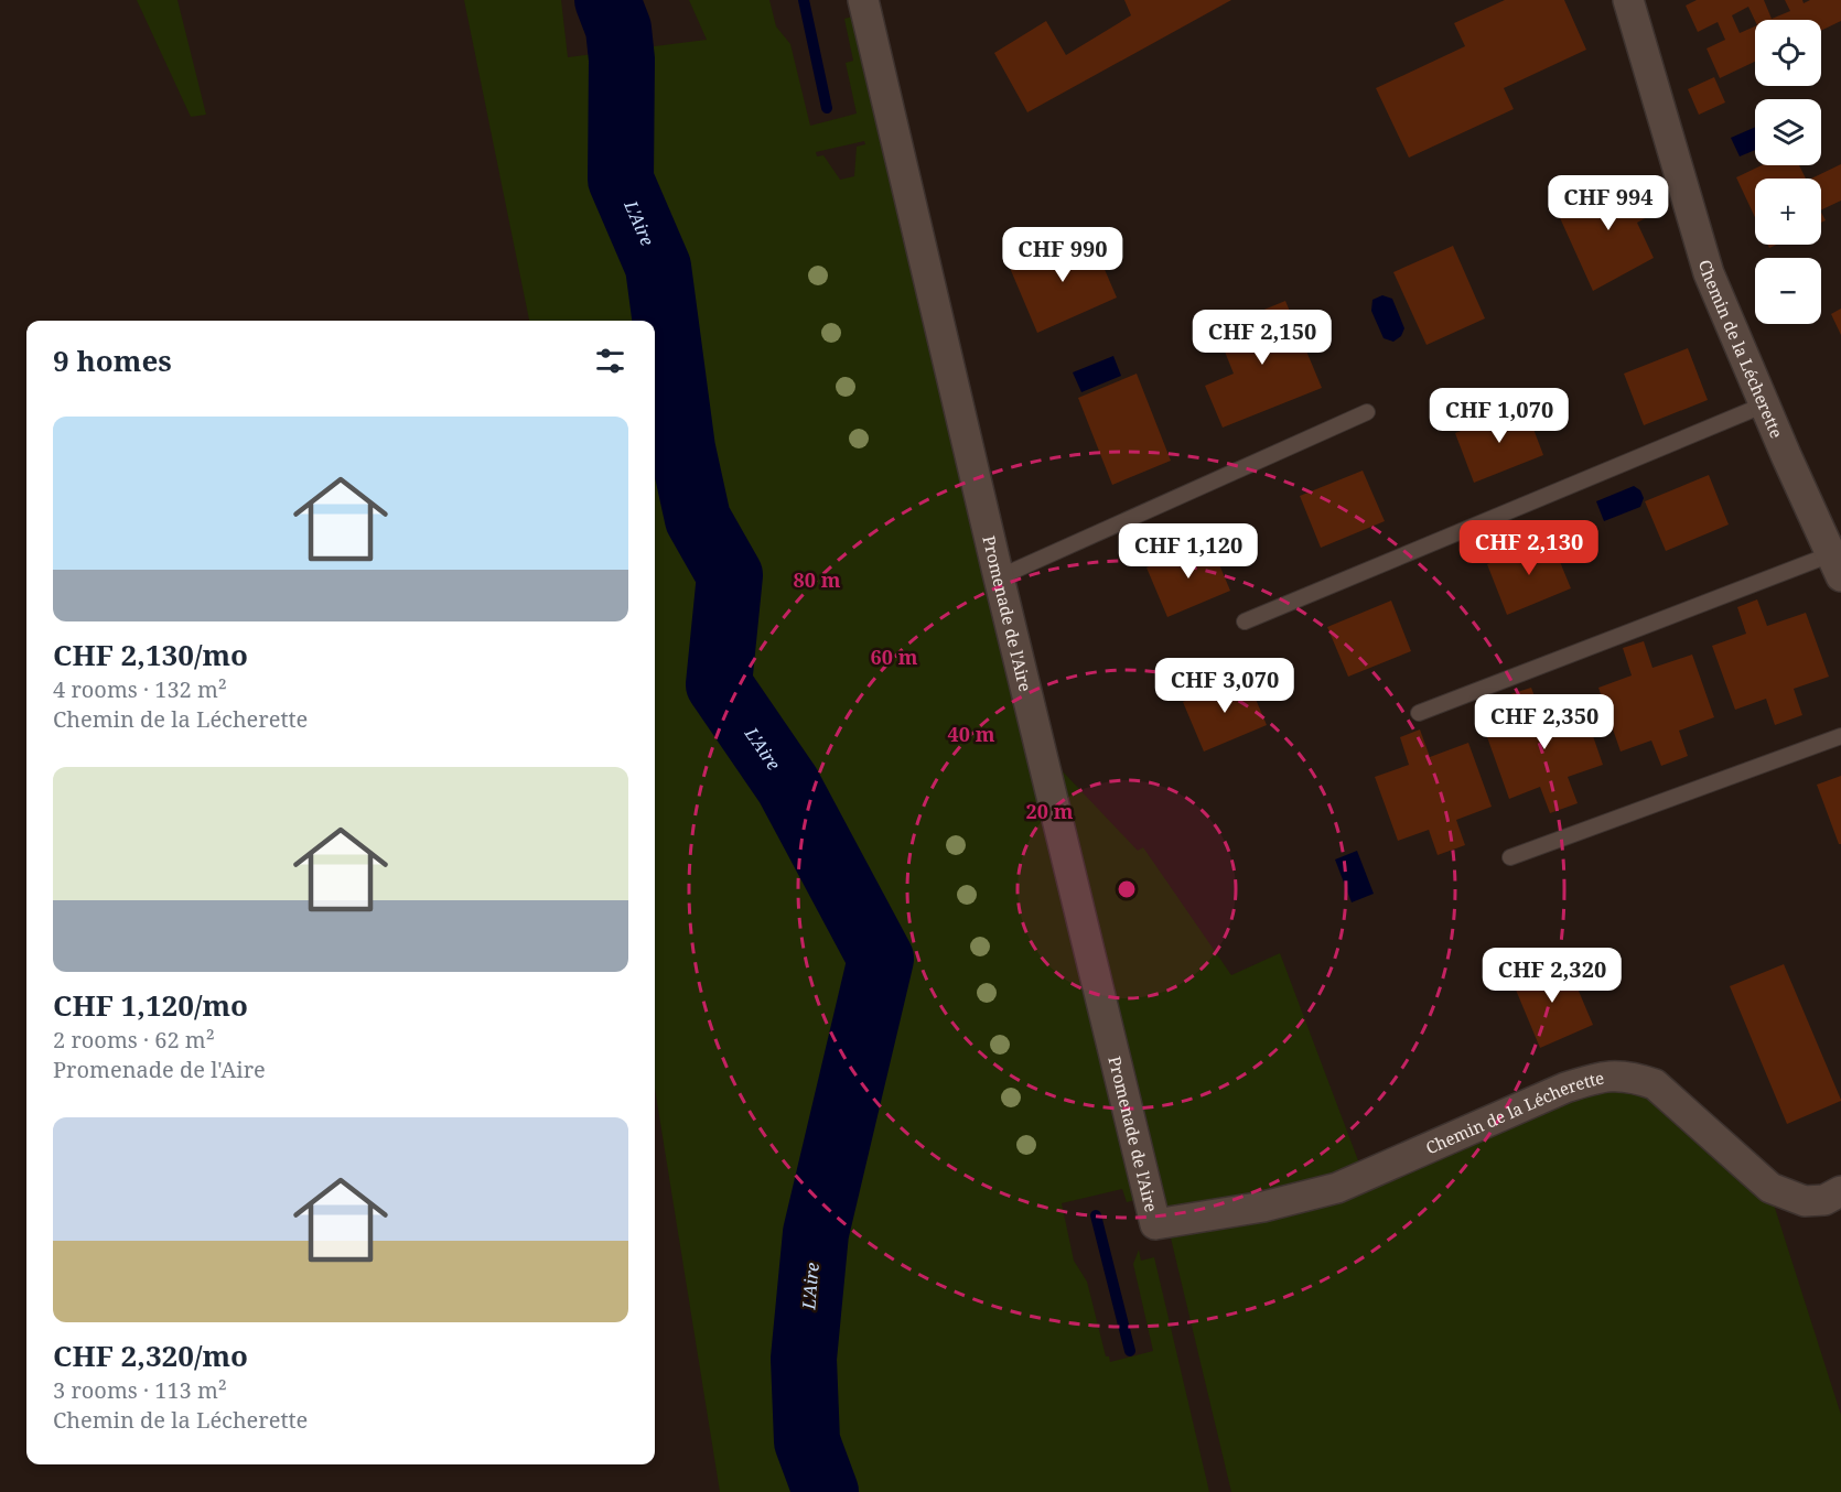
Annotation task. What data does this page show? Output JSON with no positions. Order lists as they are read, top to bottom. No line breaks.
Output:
{"streets":{"street":["Chemin de la Lécherette","Promenade de l'Aire"]},"crossings":[["Chemin de la Lécherette","Promenade de l'Aire"]],"water":["L'Aire"],"page":{"map_buttons":["+","−"],"price":["CHF 994","CHF 990","CHF 2,150","CHF 1,070","CHF 2,130","CHF 1,120","CHF 3,070","CHF 2,350","CHF 2,320"],"heading":"9 homes","list":[{"name":"CHF 2,130/mo","note":"4 rooms · 132 m² · Chemin de la Lécherette"},{"name":"CHF 1,120/mo","note":"2 rooms · 62 m² · Promenade de l'Aire"},{"name":"CHF 2,320/mo","note":"3 rooms · 113 m² · Chemin de la Lécherette"}]},"rings":["80 m","60 m","40 m","20 m"]}
